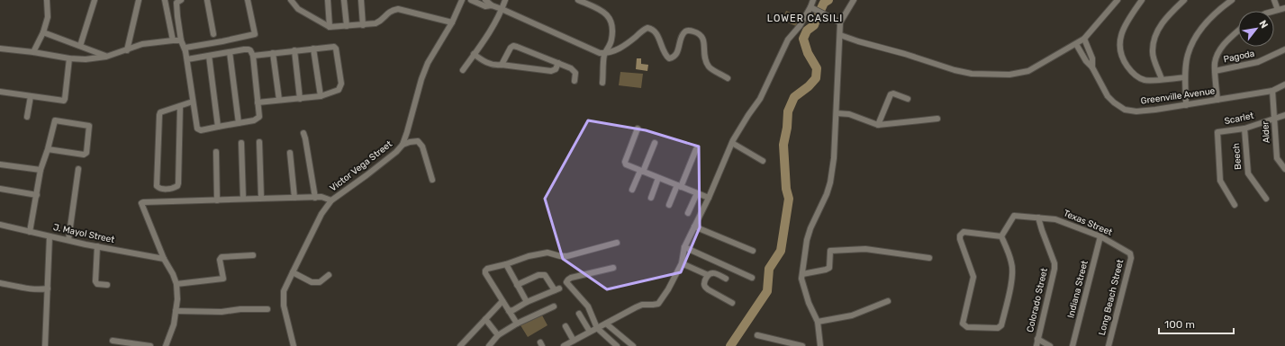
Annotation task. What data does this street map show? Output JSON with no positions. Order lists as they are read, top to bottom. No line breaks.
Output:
{"streets":{"street":["Pagoda","Greenville Avenue","Scarlet","Alder","Beech","Victor Vega Street","Texas Street","J. Mayol Street","Indiana Street","Long Beach Street","Colorado Street"]},"crossings":[["Greenville Avenue","Alder"],["Scarlet","Alder"],["Scarlet","Beech"],["Texas Street","Indiana Street"],["Texas Street","Long Beach Street"],["Texas Street","Colorado Street"]],"districts":["LOWER CASILI"],"scale_bar":"100 m","north":"top right"}
